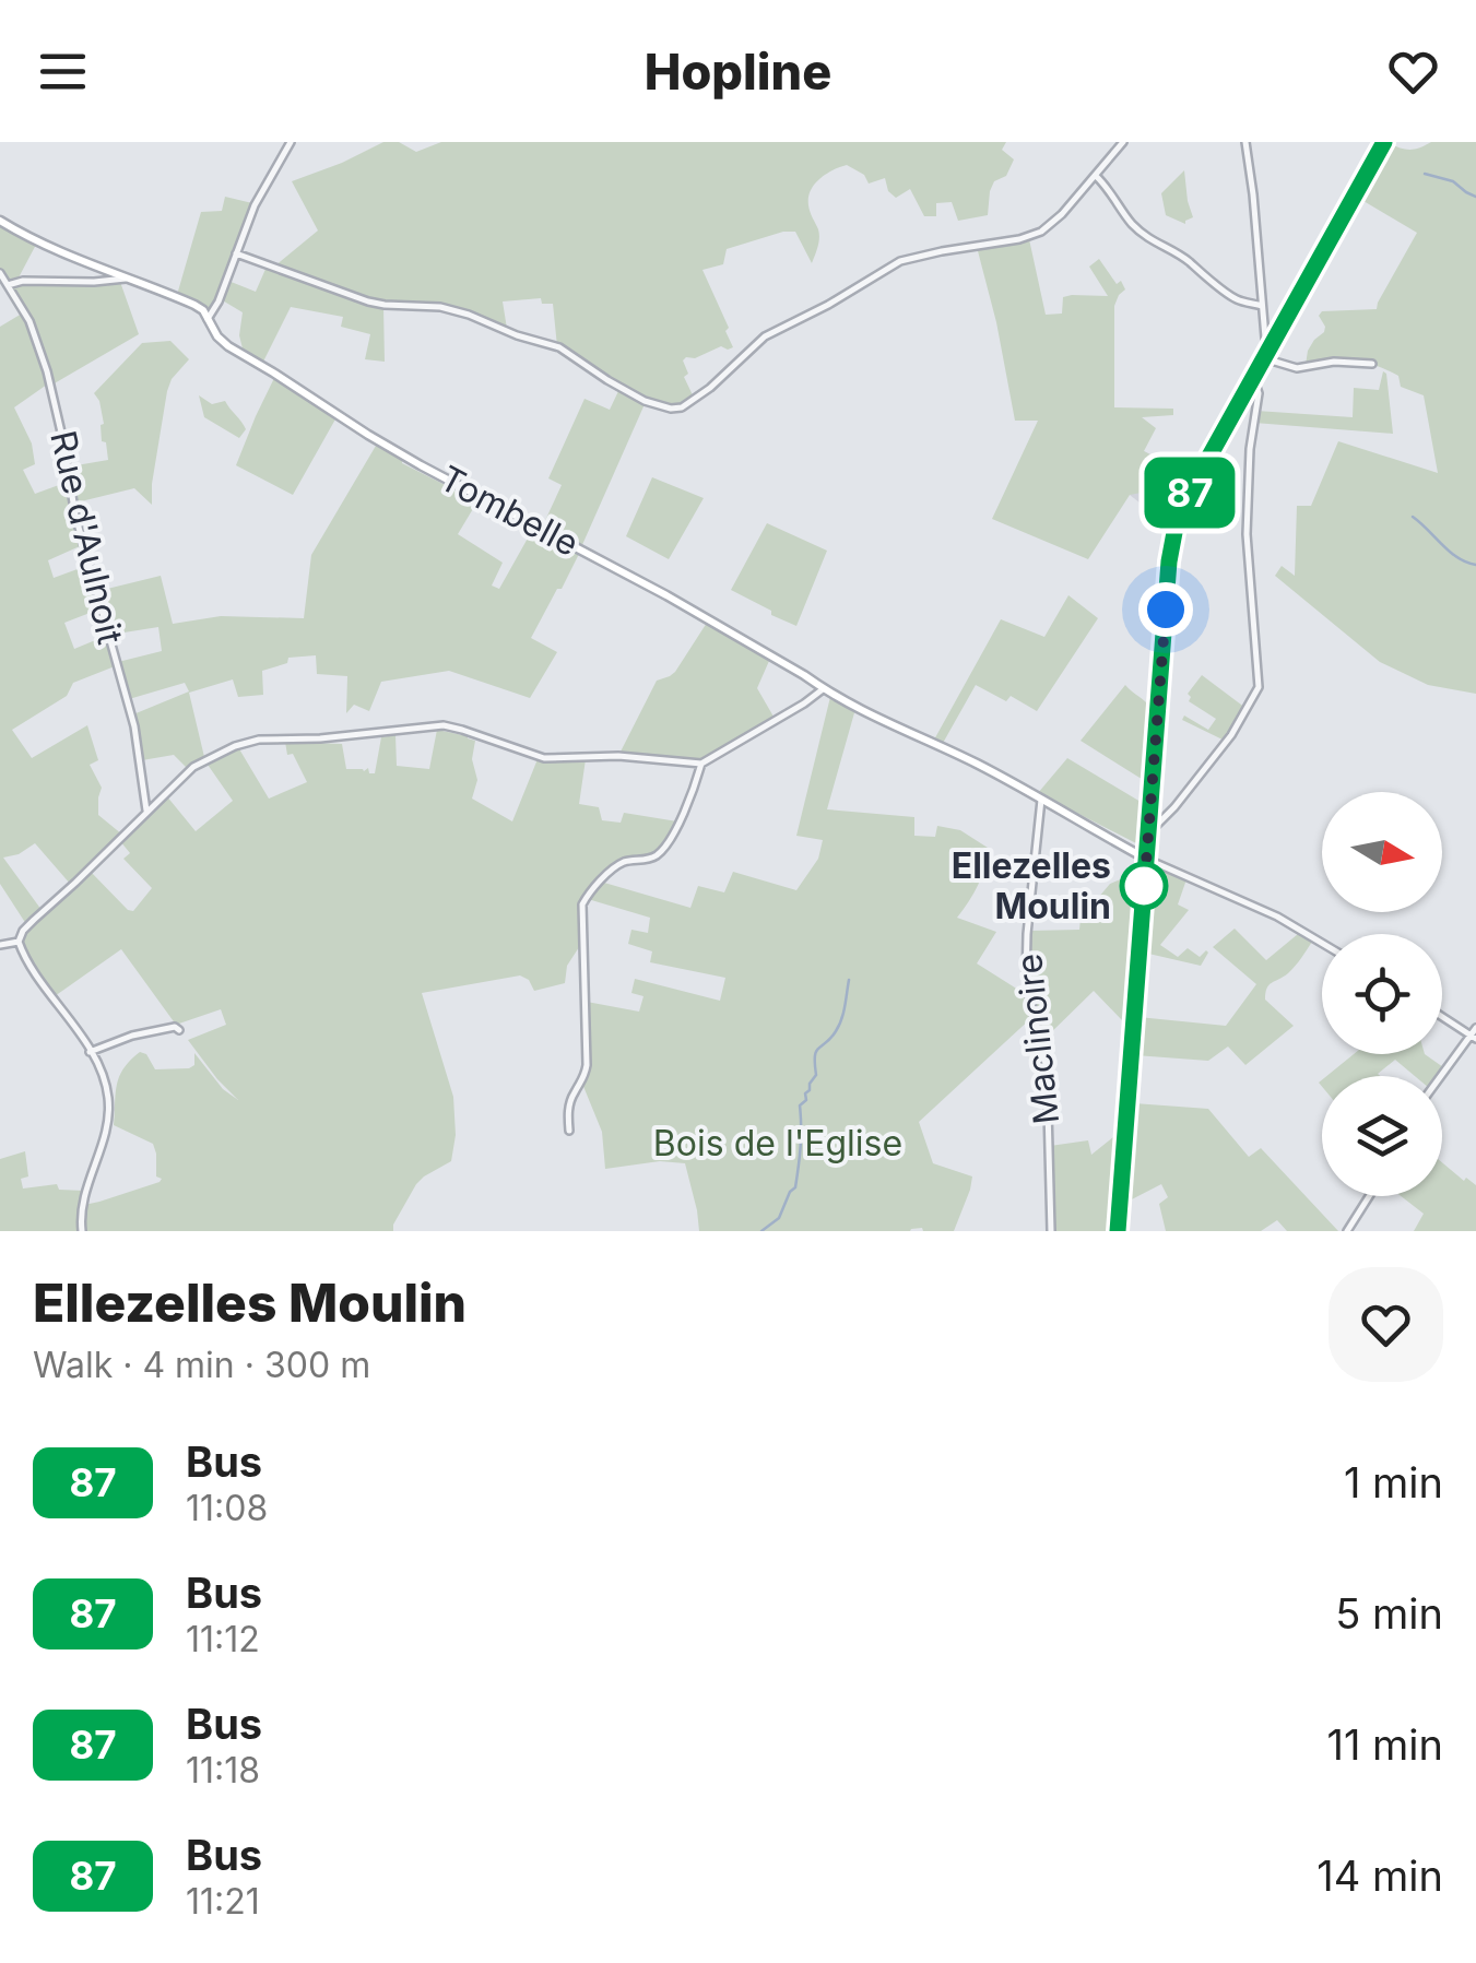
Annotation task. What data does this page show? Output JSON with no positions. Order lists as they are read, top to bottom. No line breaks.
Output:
{"streets":{"street":["Tombelle","Rue d'Aulnoit","Maclinoire"]},"crossings":[["Tombelle","Maclinoire"]],"parks":["Bois de l'Eglise"],"places":["Ellezelles Moulin"],"lines":["bus line 87"],"north":"right","page":{"header":"Hopline","on_map":"87","heading":["Ellezelles Moulin","Walk · 4 min · 300 m"],"list":[{"mark":"87","name":"Bus","note":"11:08","value":"1 min"},{"mark":"87","name":"Bus","note":"11:12","value":"5 min"},{"mark":"87","name":"Bus","note":"11:18","value":"11 min"},{"mark":"87","name":"Bus","note":"11:21","value":"14 min"}]}}
